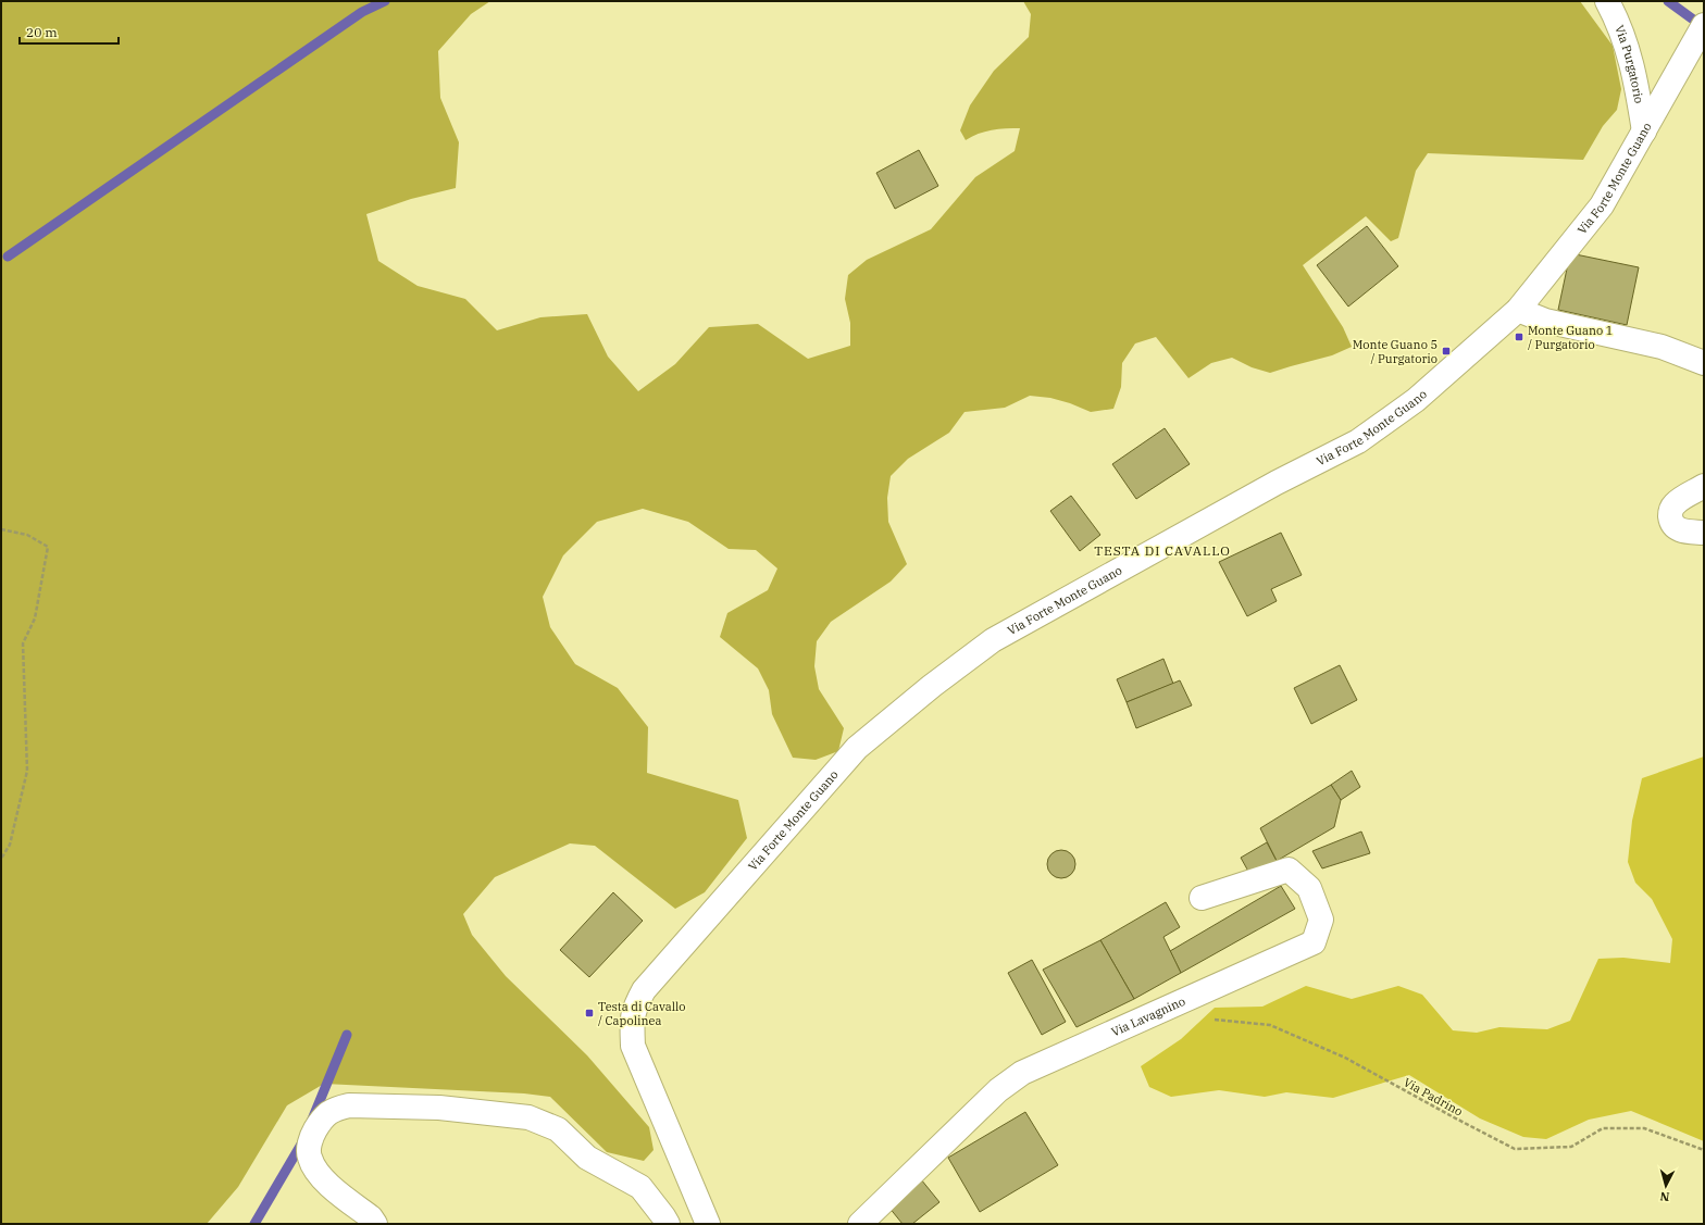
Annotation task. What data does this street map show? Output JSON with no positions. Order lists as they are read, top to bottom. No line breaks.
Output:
{"streets":{"street":["Via Purgatorio","Via Forte Monte Guano","Via Lavagnino"],"path":["Via Padrino"]},"crossings":[["Via Purgatorio","Via Forte Monte Guano"]],"districts":["TESTA DI CAVALLO"],"places":{"transit":["Monte Guano 1 / Purgatorio","Monte Guano 5 / Purgatorio","Testa di Cavallo / Capolinea"]},"scale_bar":"20 m","north":"bottom"}
